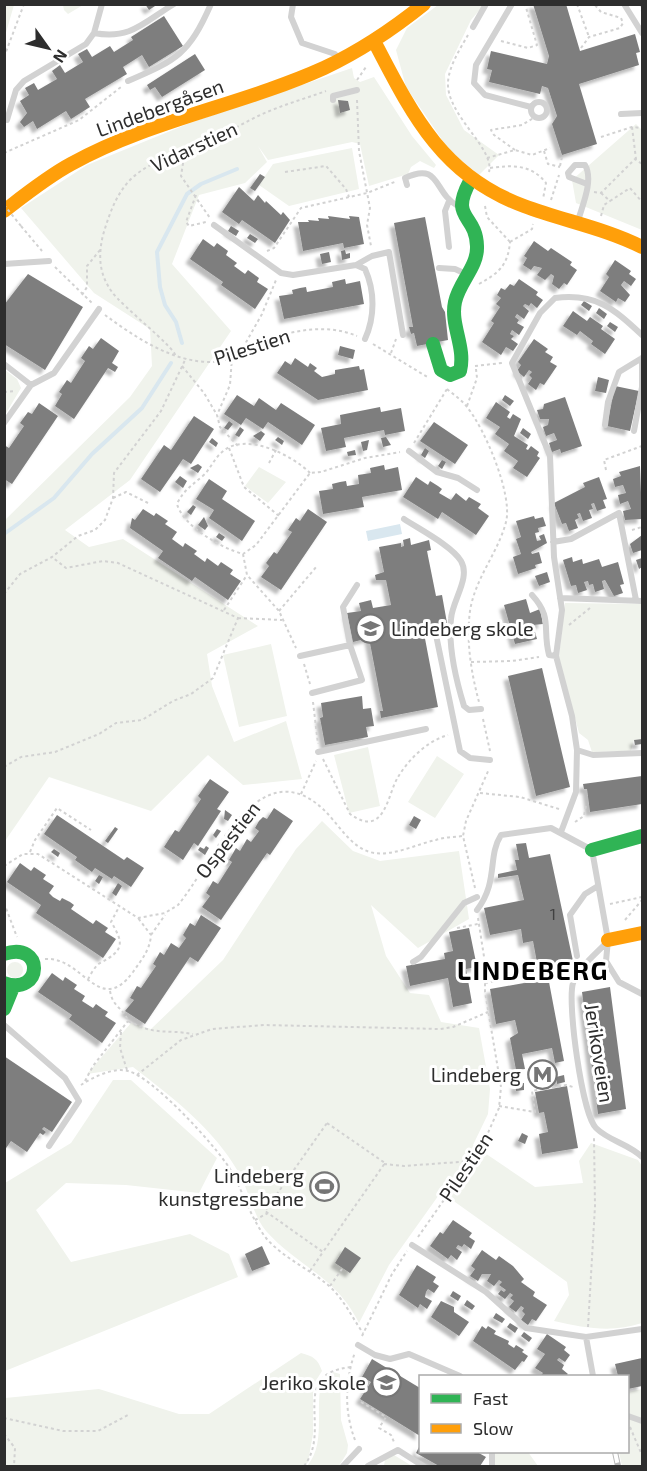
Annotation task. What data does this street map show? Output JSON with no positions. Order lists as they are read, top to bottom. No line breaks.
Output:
{"streets":{"street":["Lindebergåsen"],"lane":["Jerikoveien"],"path":["Vidarstien","Pilestien","Ospestien"]},"crossings":[["Vidarstien","Pilestien"]],"districts":["LINDEBERG"],"places":{"school or university":["Lindeberg skole","Jeriko skole"],"metro station":["Lindeberg"],"sports":["Lindeberg kunstgressbane"]},"house_numbers":["1"],"legend":["Fast","Slow"],"north":"bottom right"}
